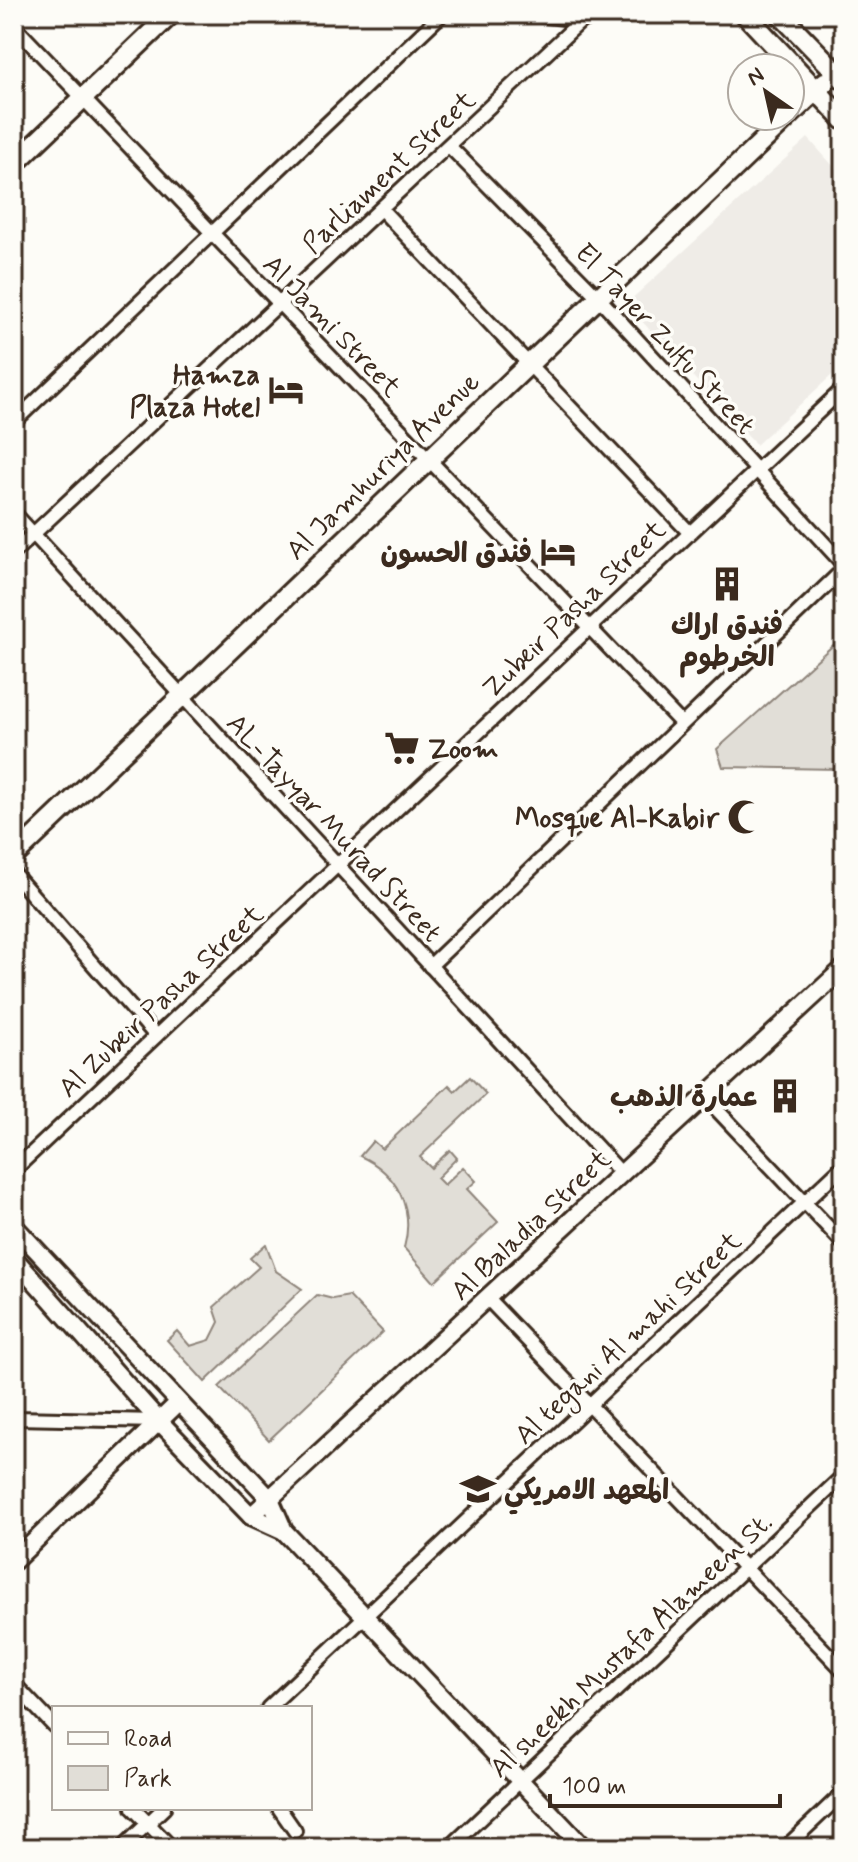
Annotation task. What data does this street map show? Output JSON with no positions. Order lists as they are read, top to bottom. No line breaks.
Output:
{"streets":{"main road":["Al Jamhuriya Avenue"],"street":["Parliament Street","Al Jami Street","El Tayer Zulfu Street","Zubeir Pasha Street","AL-Tayyar Murad Street","Al Zubeir Pasha Street","Al Baladia Street","Al tegani Al mahi Street","Al sheekh Mustafa Alameen St."]},"crossings":[["Parliament Street","Al Jami Street"],["Parliament Street","El Tayer Zulfu Street"],["Parliament Street","AL-Tayyar Murad Street"],["Al Jami Street","Al Jamhuriya Avenue"],["Al Jami Street","Zubeir Pasha Street"],["El Tayer Zulfu Street","Al Jamhuriya Avenue"],["El Tayer Zulfu Street","Zubeir Pasha Street"],["Al Jamhuriya Avenue","AL-Tayyar Murad Street"],["Zubeir Pasha Street","AL-Tayyar Murad Street"],["Zubeir Pasha Street","Al Zubeir Pasha Street"],["AL-Tayyar Murad Street","Al Zubeir Pasha Street"],["AL-Tayyar Murad Street","Al Baladia Street"]],"places":{"hotel":["Hamza Plaza Hotel","فندق الحسون"],"building":["فندق اراك الخرطوم","عمارة الذهب"],"supermarket":["Zoom"],"mosque":["Mosque Al-Kabir"],"school or university":["المعهد الامريكي"]},"legend":["Road","Park"],"scale_bar":"100 m","north":"top left"}
